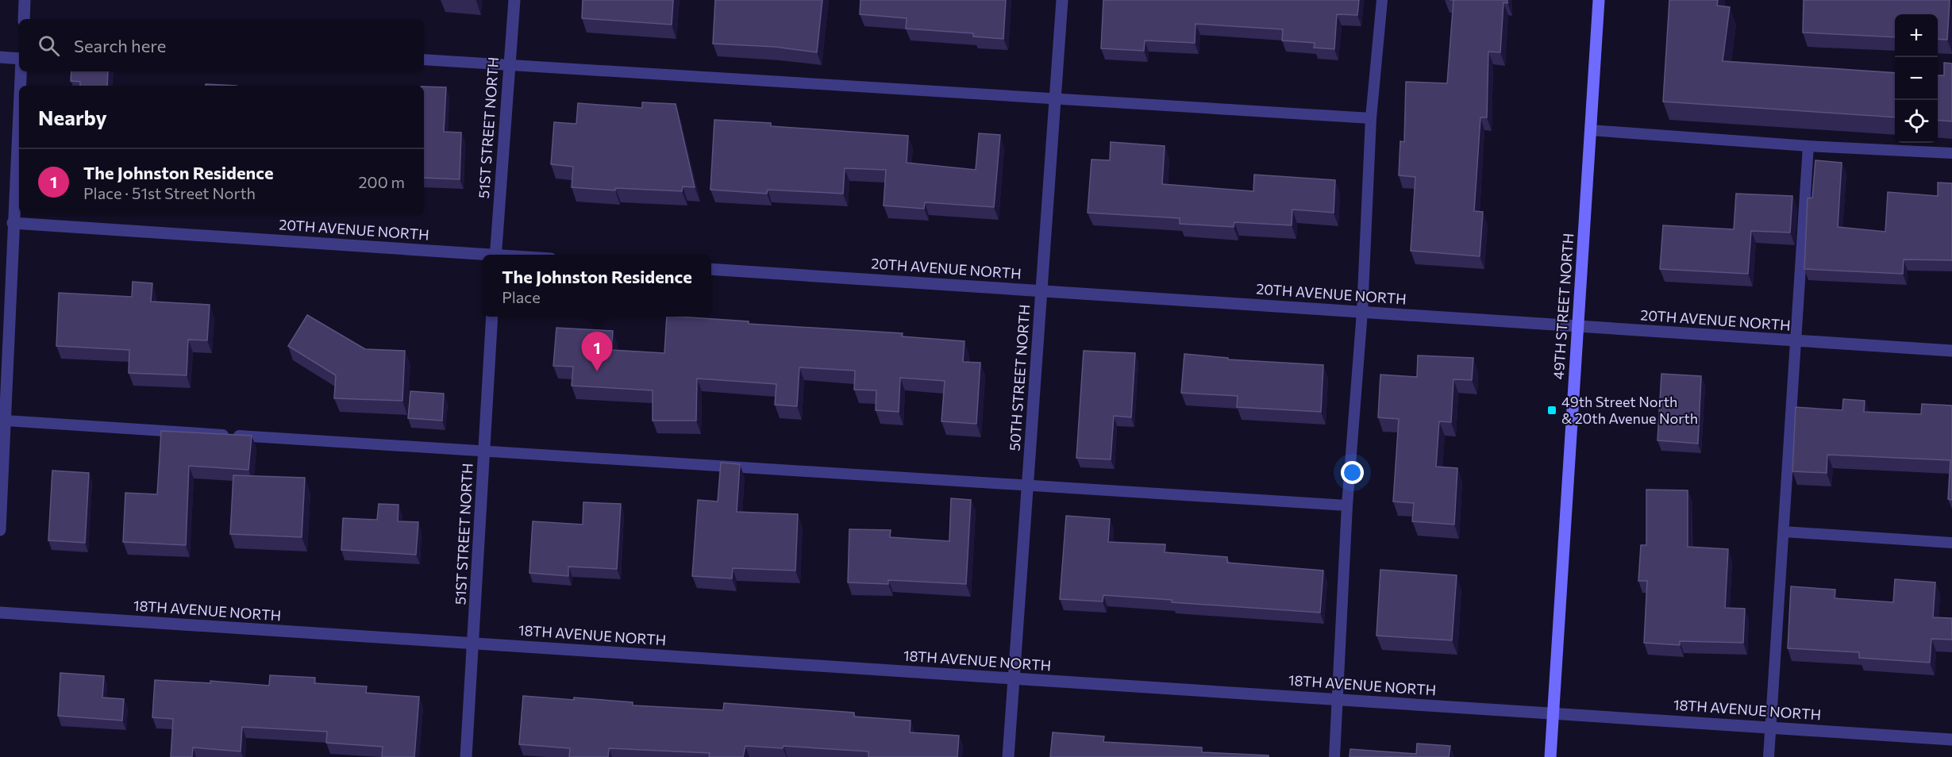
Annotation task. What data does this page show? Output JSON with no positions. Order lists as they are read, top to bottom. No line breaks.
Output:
{"streets":{"main road":["49TH STREET NORTH"],"street":["51ST STREET NORTH","20TH AVENUE NORTH","50TH STREET NORTH","18TH AVENUE NORTH"]},"crossings":[["51ST STREET NORTH","18TH AVENUE NORTH"],["20TH AVENUE NORTH","49TH STREET NORTH"],["20TH AVENUE NORTH","50TH STREET NORTH"],["49TH STREET NORTH","18TH AVENUE NORTH"],["50TH STREET NORTH","18TH AVENUE NORTH"]],"places":{"transit":["49th Street North & 20th Avenue North"]},"page":{"map_buttons":["+","−"],"search":"Search here","heading":"Nearby","list":[{"mark":"1","name":"The Johnston Residence","note":"Place · 51st Street North","value":"200 m"}],"popup":["The Johnston Residence","Place"],"pins":"1"}}
